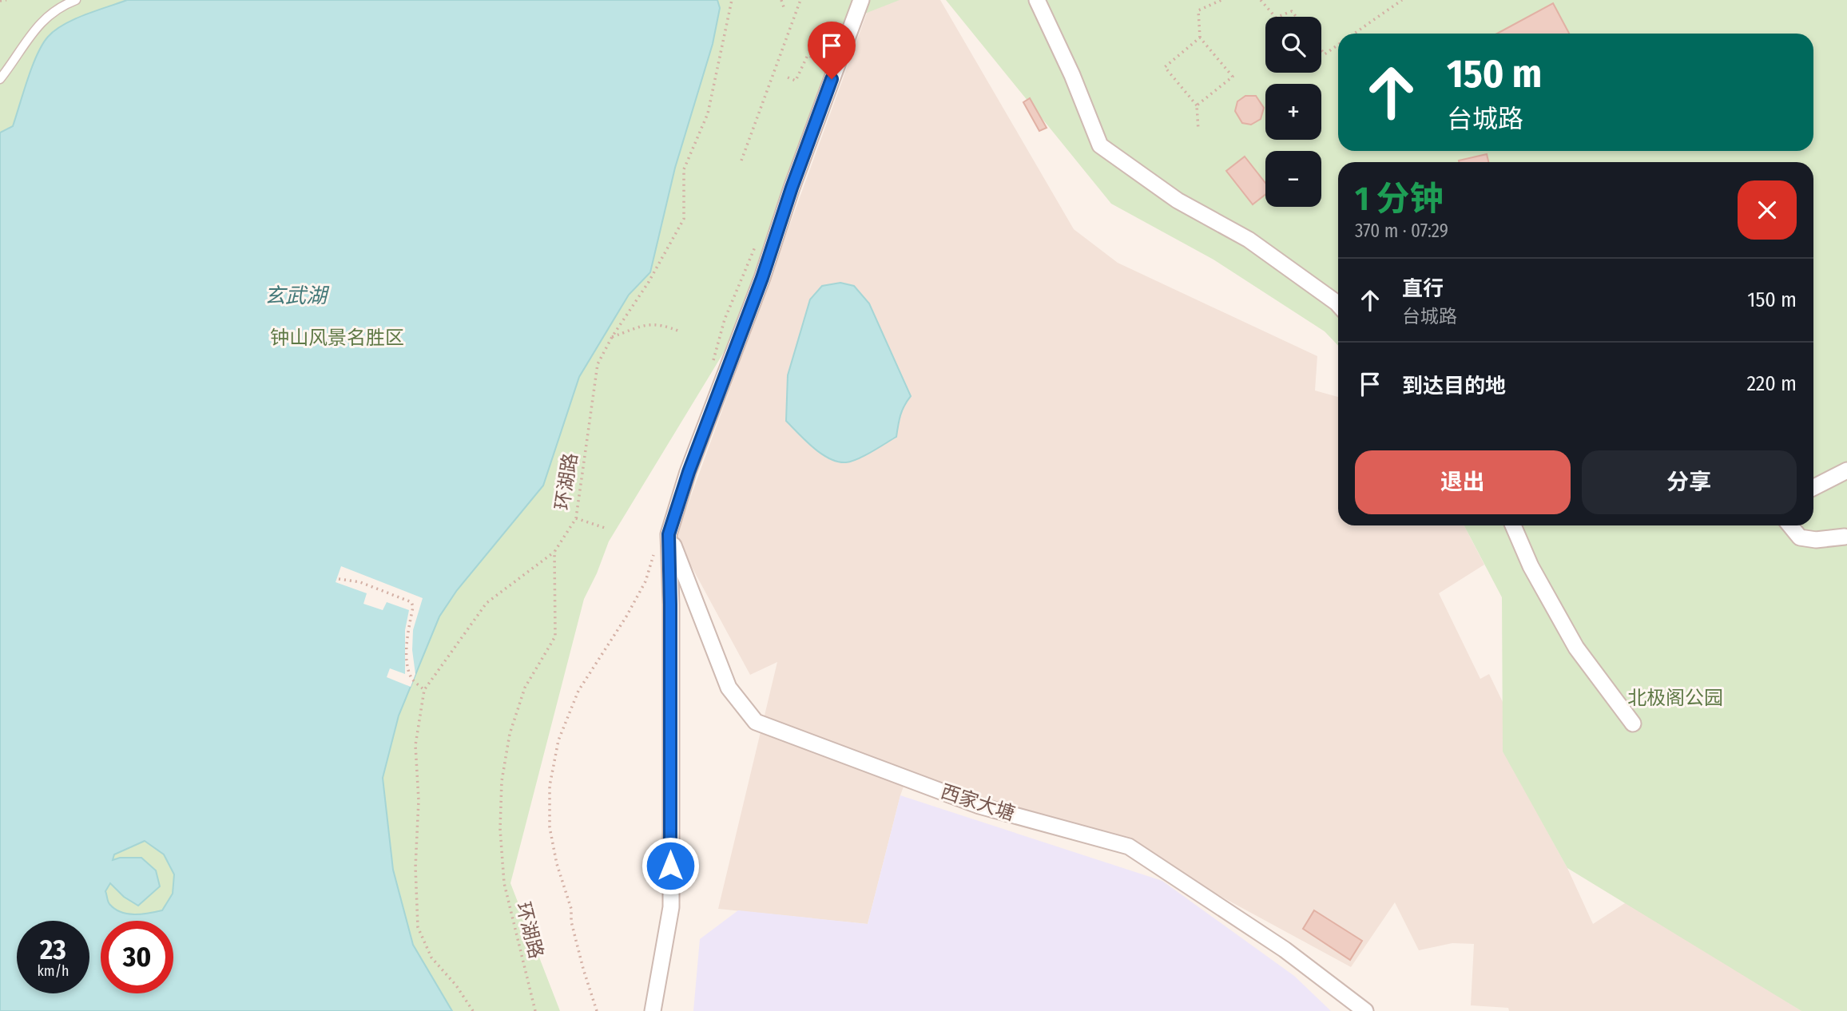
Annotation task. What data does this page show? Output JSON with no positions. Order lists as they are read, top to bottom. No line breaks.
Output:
{"streets":{"street":["西家大塘"],"path":["环湖路"]},"water":["玄武湖"],"parks":["钟山风景名胜区","北极阁公园"],"page":{"map_buttons":["+","−"],"turn":["150 m","台城路"],"heading":["1 分钟","370 m · 07:29"],"list":[{"name":"直行","note":"台城路","value":"150 m"},{"name":"到达目的地","value":"220 m"}],"buttons":["退出","分享"],"speed":"23 km/h","limit":"30"}}
